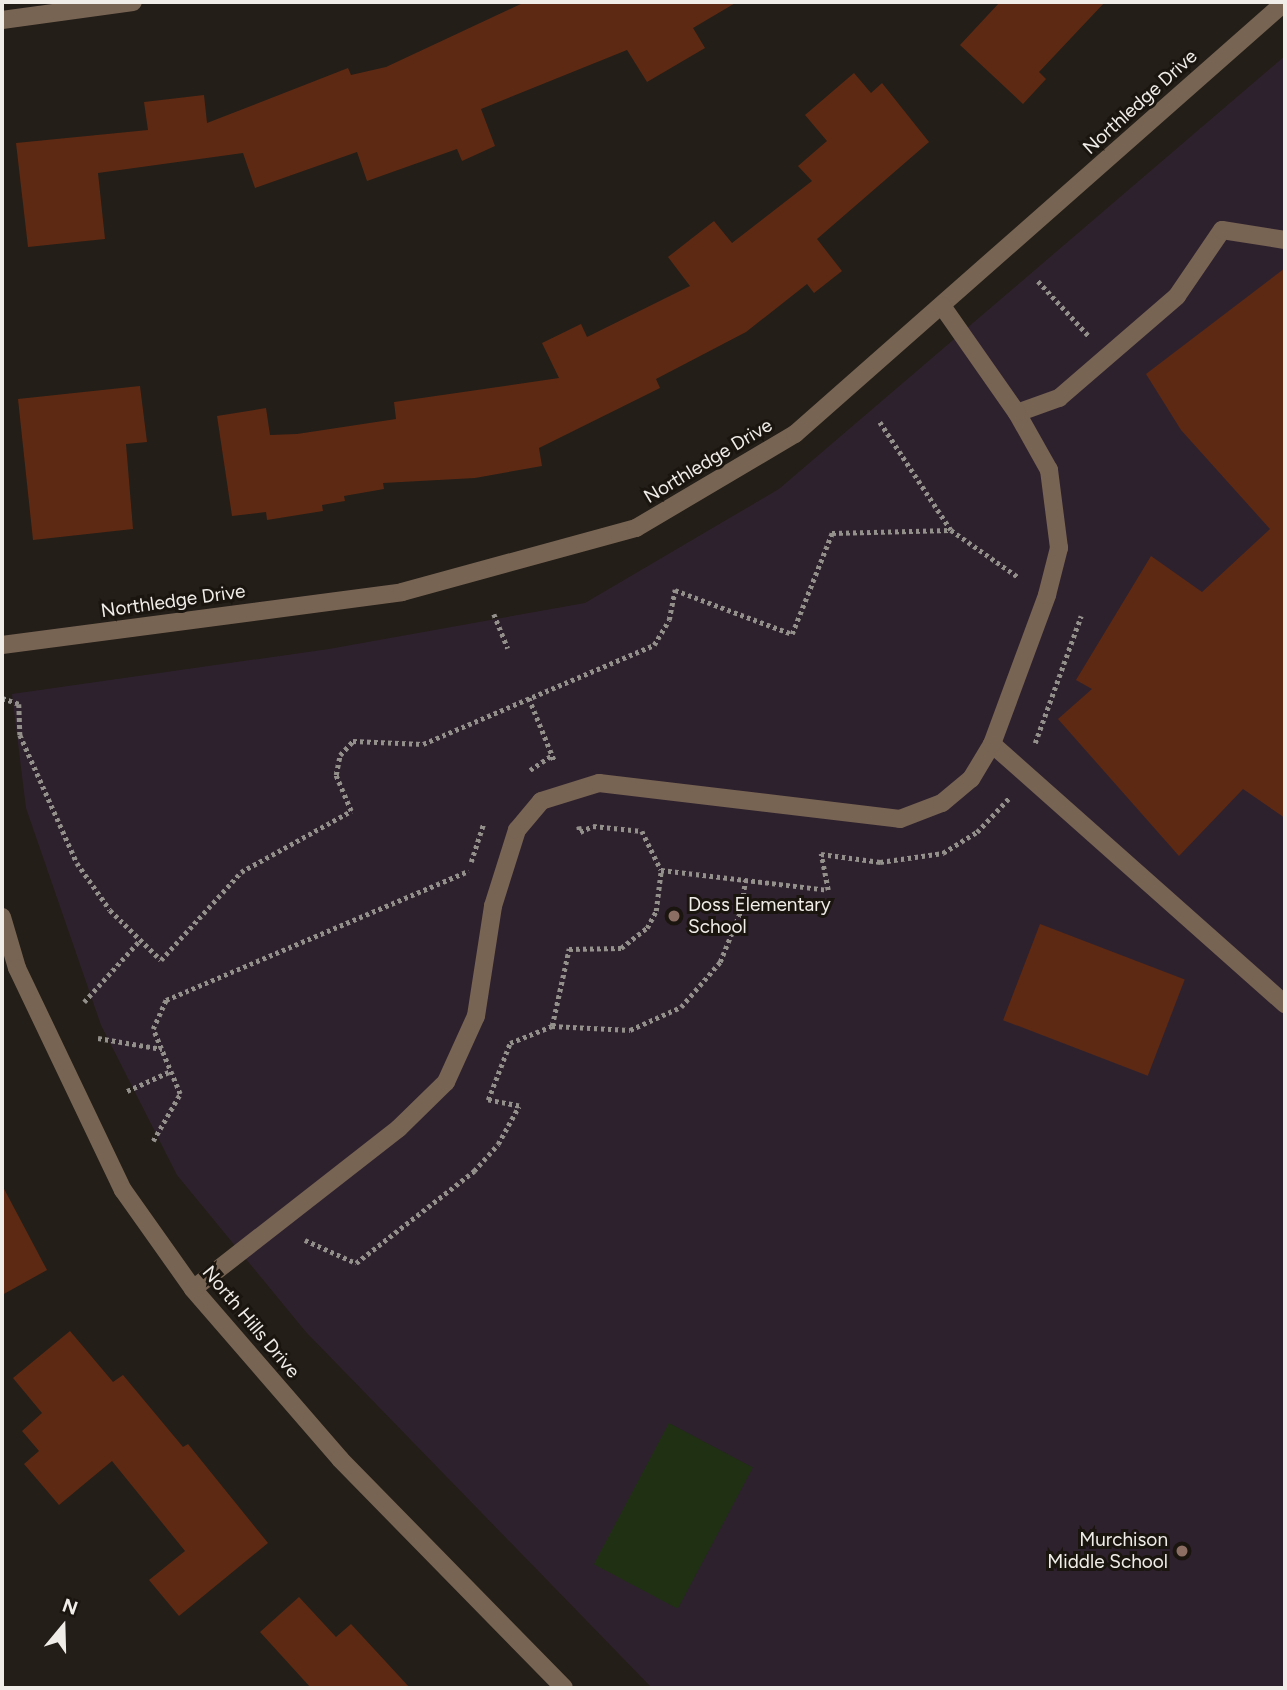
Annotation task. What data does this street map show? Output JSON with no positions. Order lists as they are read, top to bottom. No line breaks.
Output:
{"streets":{"street":["Northledge Drive","North Hills Drive"]},"places":["Doss Elementary School","Murchison Middle School"],"north":"top"}
